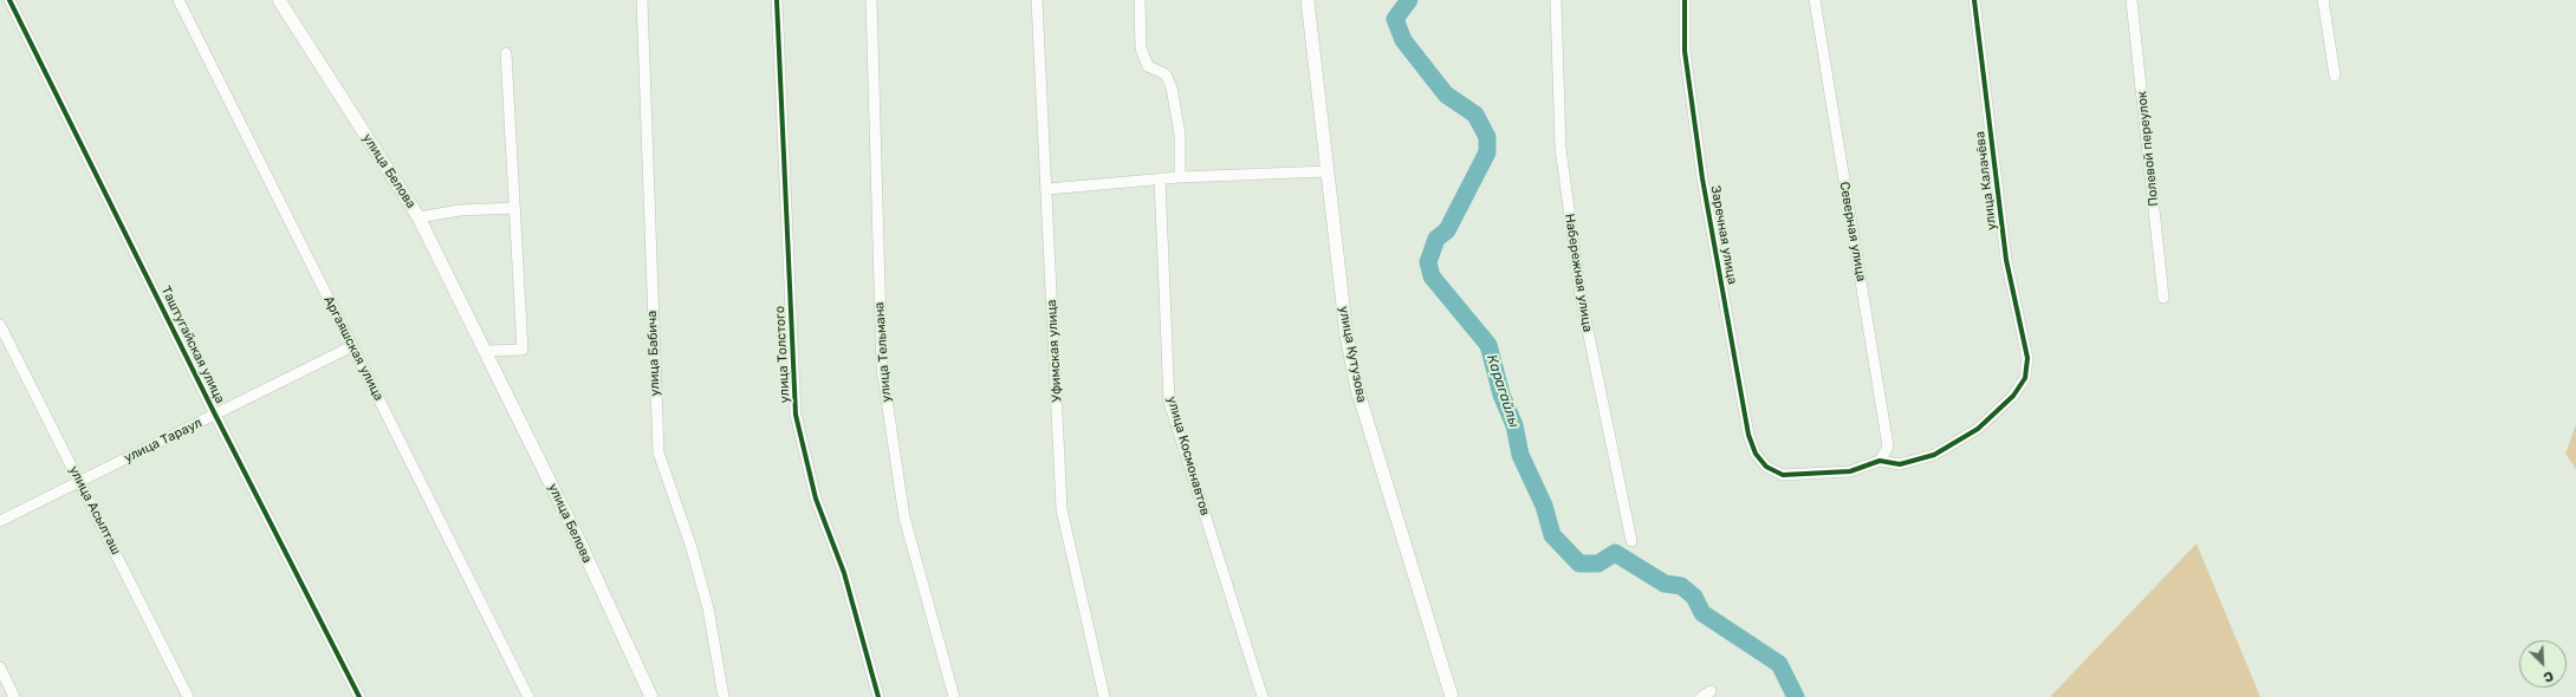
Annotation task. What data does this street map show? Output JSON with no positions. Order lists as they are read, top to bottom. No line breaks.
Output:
{"streets":{"main road":["улица Белова","улица Кутузова"],"street":["Полевой переулок","улица Калачёва","Северная улица","Заречная улица","Набережная улица","Таштугайская улица","Аргаяшская улица","Уфимская улица","улица Тельмана","улица Бабича","улица Толстого","улица Тараул","улица Космонавтов","улица Асылташ"]},"crossings":[["улица Калачёва","Северная улица"],["улица Калачёва","Заречная улица"],["Северная улица","Заречная улица"],["Таштугайская улица","улица Тараул"],["Аргаяшская улица","улица Тараул"],["улица Тараул","улица Асылташ"]],"water":["Карагайлы"],"north":"bottom right"}
